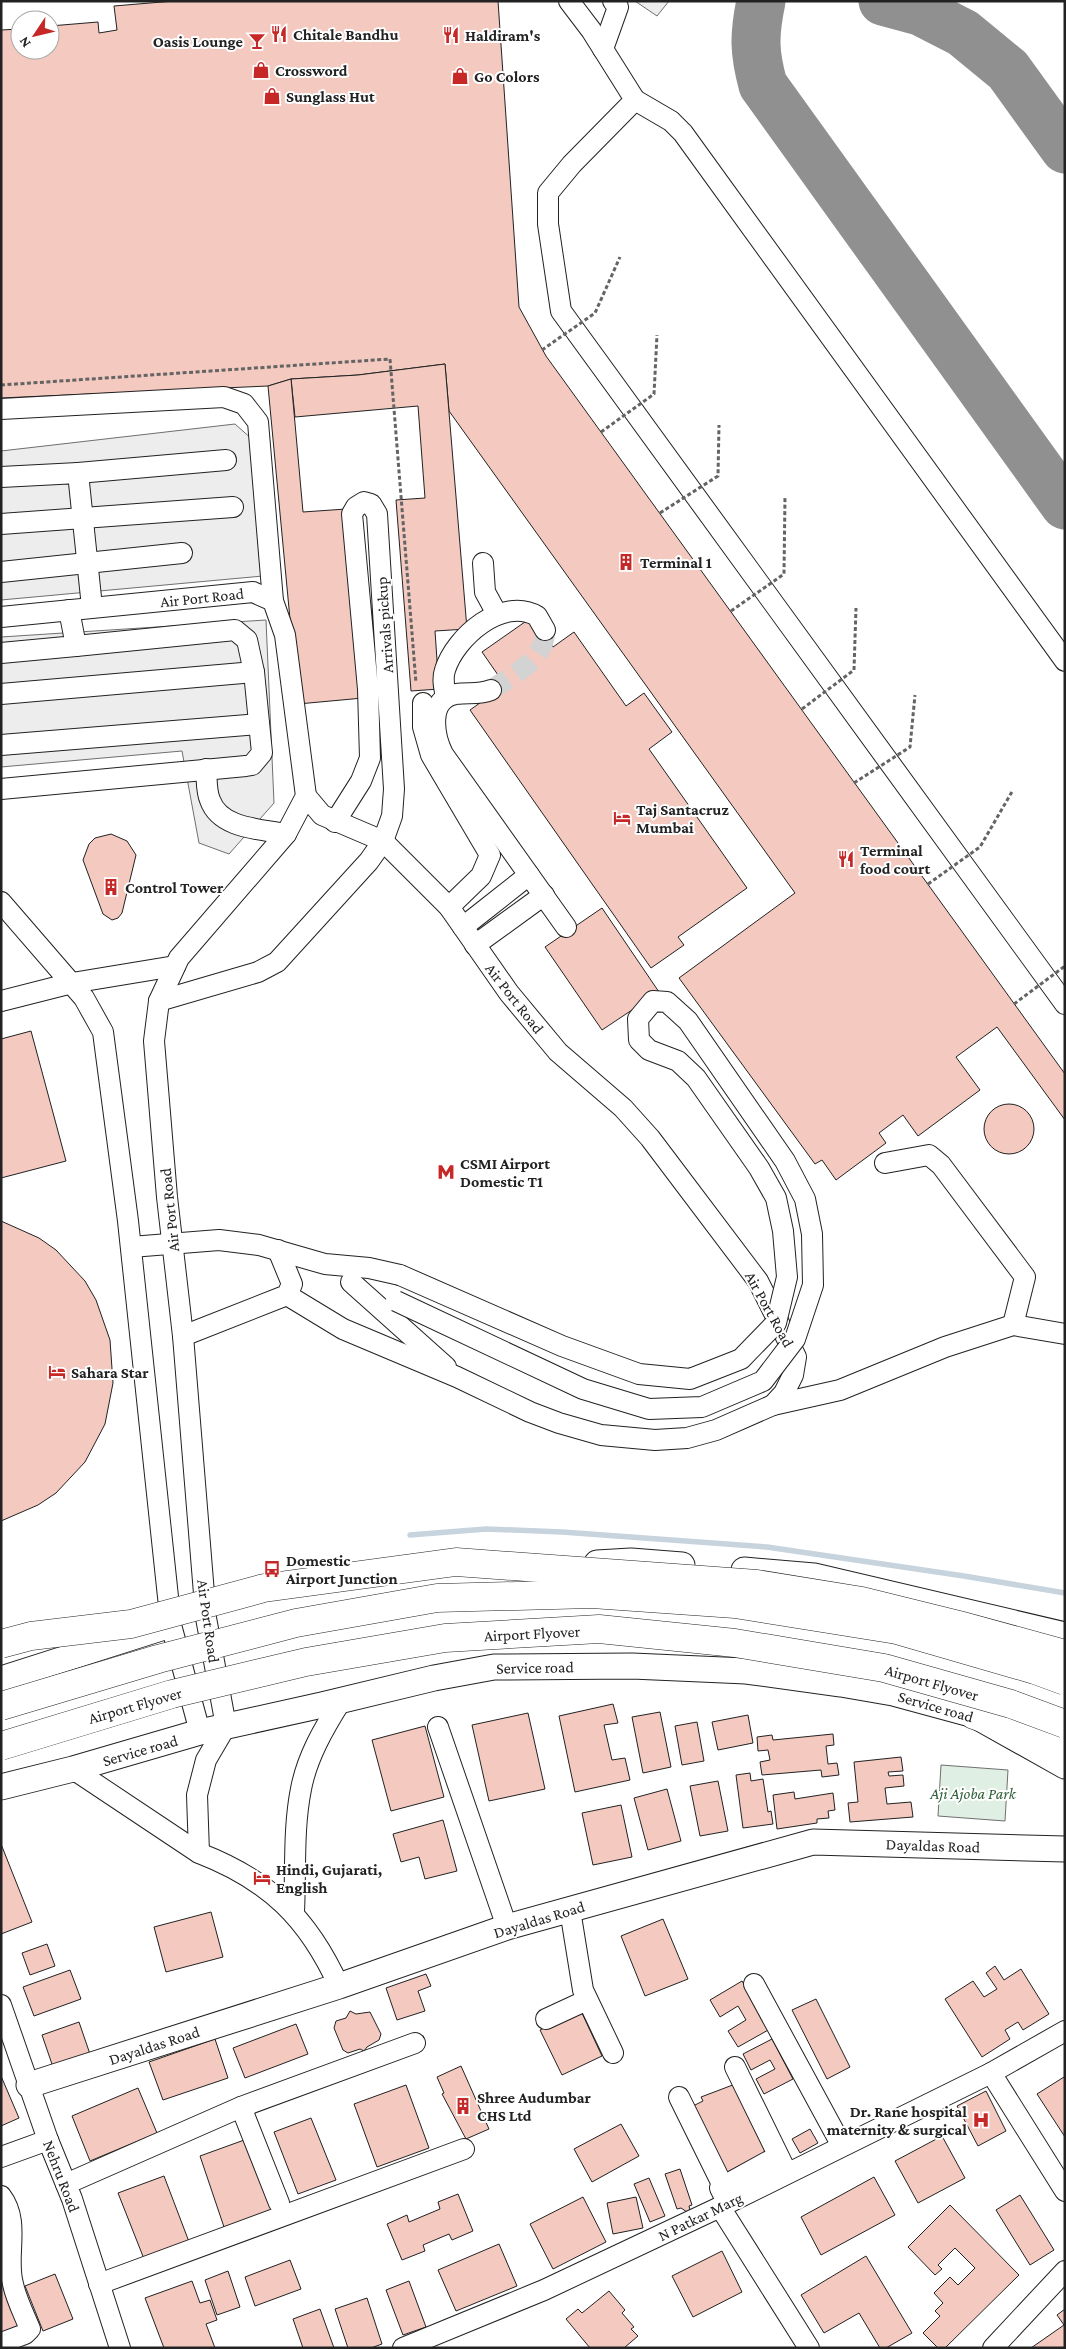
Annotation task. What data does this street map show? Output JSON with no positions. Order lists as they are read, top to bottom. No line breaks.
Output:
{"streets":{"highway":["Airport Flyover"],"main road":["Service road","Dayaldas Road"],"street":["Air Port Road","Arrivals pickup","Nehru Road","N Patkar Marg"]},"crossings":[["Air Port Road","Arrivals pickup"],["Air Port Road","Service road"],["Dayaldas Road","Nehru Road"]],"parks":["Aji Ajoba Park"],"places":{"restaurant":["Chitale Bandhu","Haldiram's","Terminal food court"],"bar":["Oasis Lounge"],"shop":["Crossword","Go Colors","Sunglass Hut"],"building":["Terminal 1","Control Tower","Shree Audumbar CHS Ltd"],"hotel":["Taj Santacruz Mumbai","Sahara Star","Hindi, Gujarati, English"],"metro station":["CSMI Airport Domestic T1"],"bus stop":["Domestic Airport Junction"],"hospital":["Dr. Rane hospital maternity & surgical"]},"north":"bottom left"}
